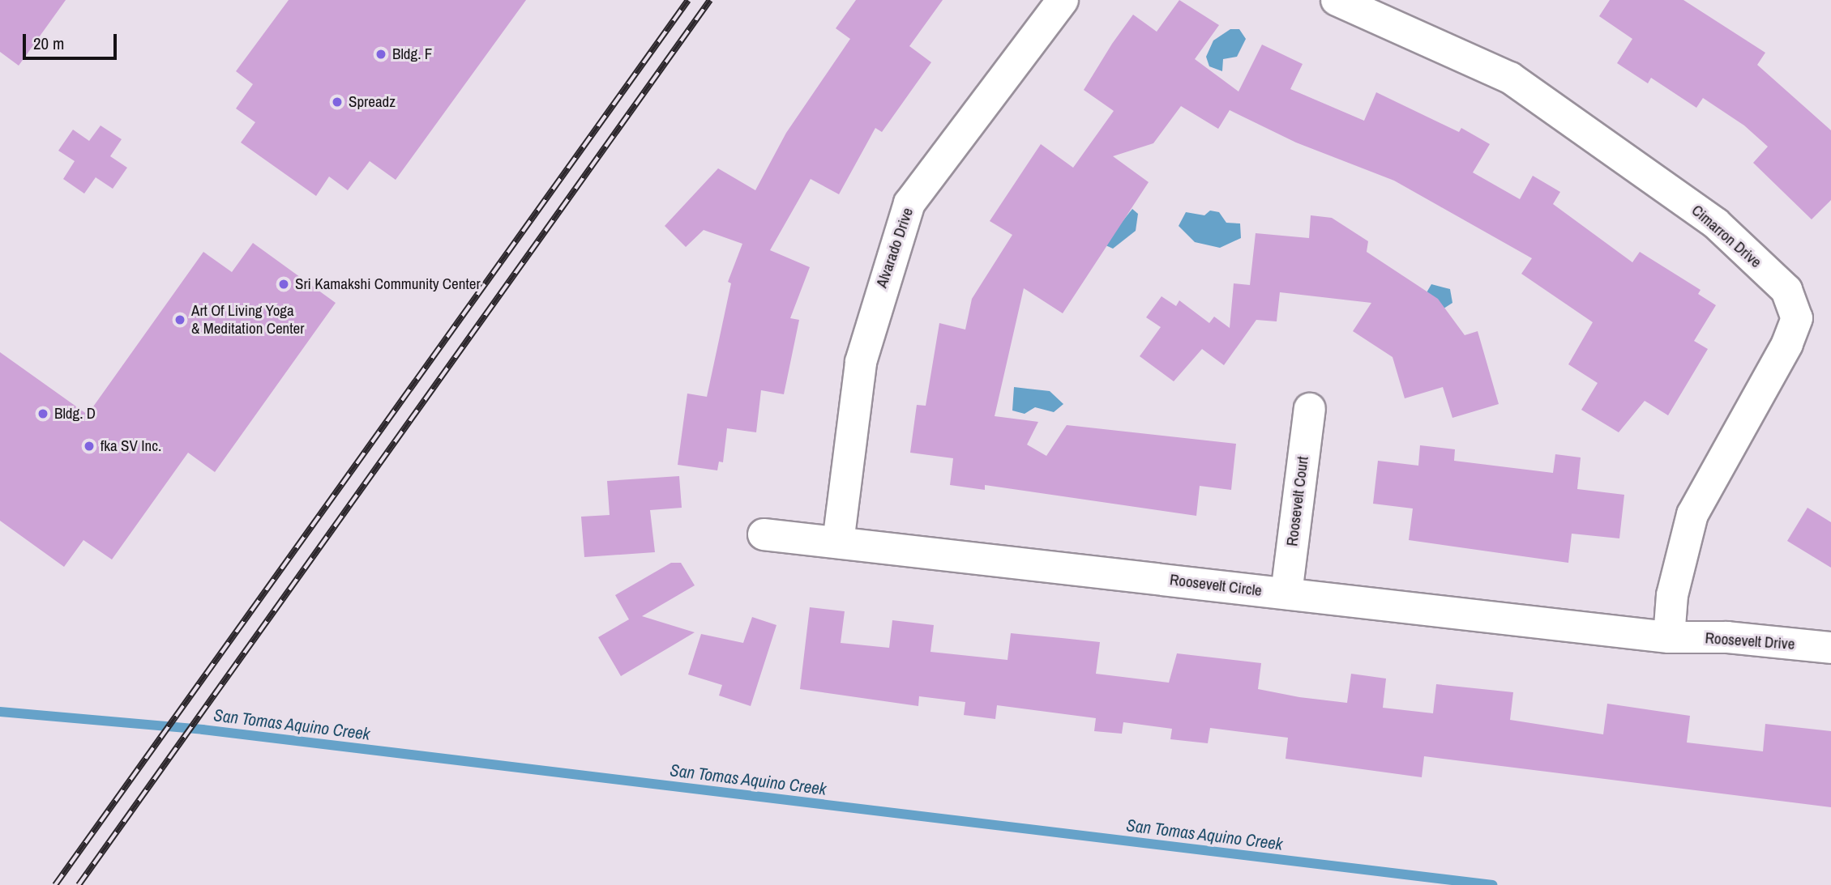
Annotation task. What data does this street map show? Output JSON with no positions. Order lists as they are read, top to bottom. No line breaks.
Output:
{"streets":{"street":["Cimarron Drive","Alvarado Drive","Roosevelt Court","Roosevelt Circle","Roosevelt Drive"]},"crossings":[["Cimarron Drive","Roosevelt Circle"],["Cimarron Drive","Roosevelt Drive"],["Alvarado Drive","Roosevelt Circle"],["Roosevelt Court","Roosevelt Circle"],["Roosevelt Circle","Roosevelt Drive"]],"water":["San Tomas Aquino Creek"],"places":["Bldg. F","Spreadz","Sri Kamakshi Community Center","Art Of Living Yoga & Meditation Center","Bldg. D","fka SV Inc."],"scale_bar":"20 m"}
